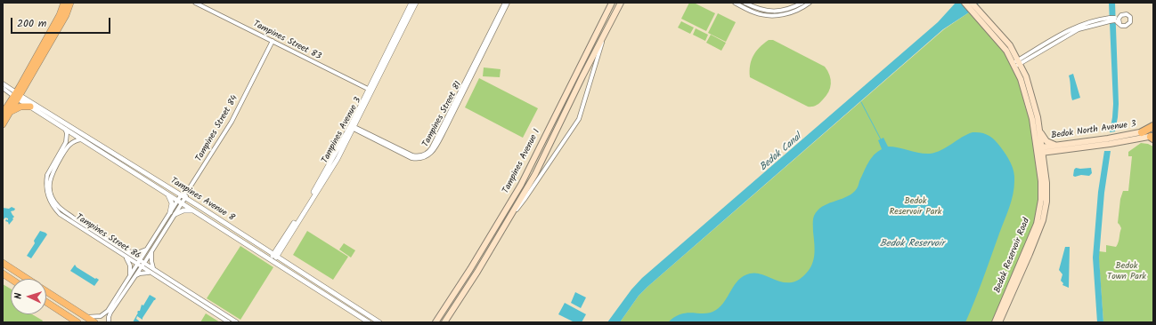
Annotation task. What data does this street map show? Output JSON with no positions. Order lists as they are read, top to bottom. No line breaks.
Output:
{"streets":{"main road":["Bedok North Avenue 3","Tampines Avenue 1","Bedok Reservoir Road"],"street":["Tampines Street 83","Tampines Street 81","Tampines Street 84","Tampines Avenue 3","Tampines Avenue 8","Tampines Street 86"]},"crossings":[["Tampines Street 83","Tampines Street 84"],["Tampines Street 83","Tampines Avenue 3"],["Tampines Street 81","Tampines Avenue 3"],["Tampines Street 84","Tampines Avenue 8"],["Tampines Street 84","Tampines Street 86"],["Tampines Avenue 3","Tampines Avenue 8"],["Bedok North Avenue 3","Bedok Reservoir Road"],["Tampines Avenue 8","Tampines Street 86"]],"water":["Bedok Canal","Bedok Reservoir"],"parks":["Bedok Reservoir Park","Bedok Town Park"],"scale_bar":"200 m","north":"left"}
